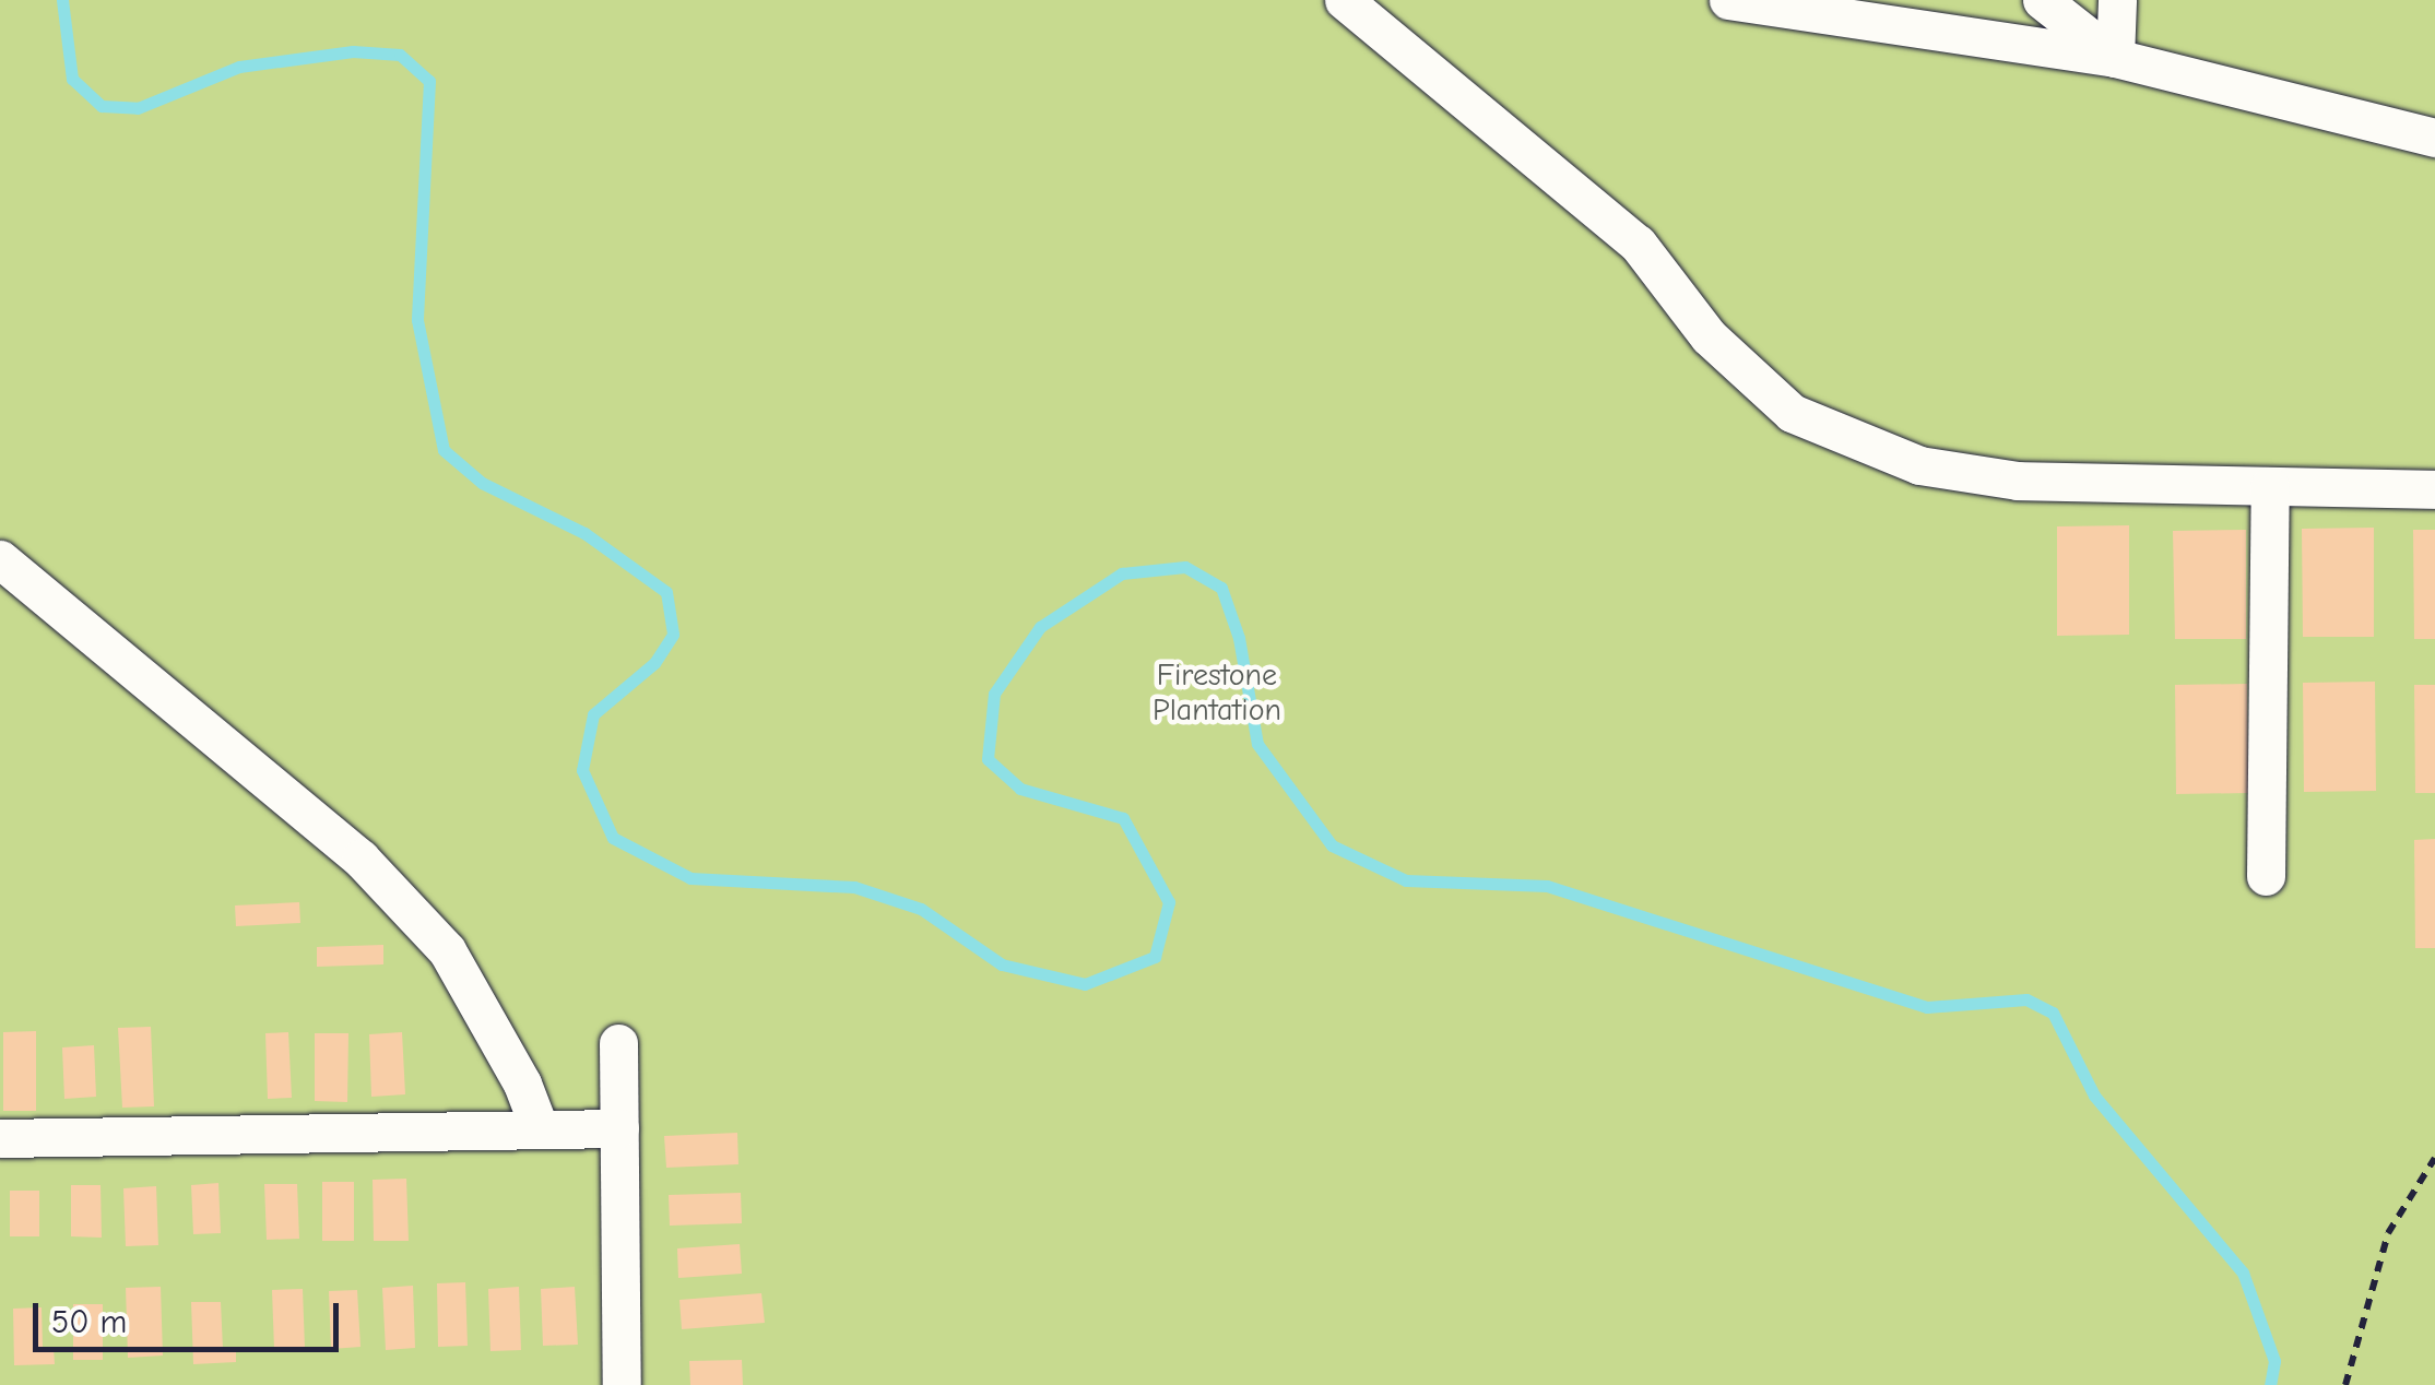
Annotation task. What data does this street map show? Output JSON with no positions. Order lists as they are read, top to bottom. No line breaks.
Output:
{"parks":["Firestone Plantation"],"scale_bar":"50 m"}
